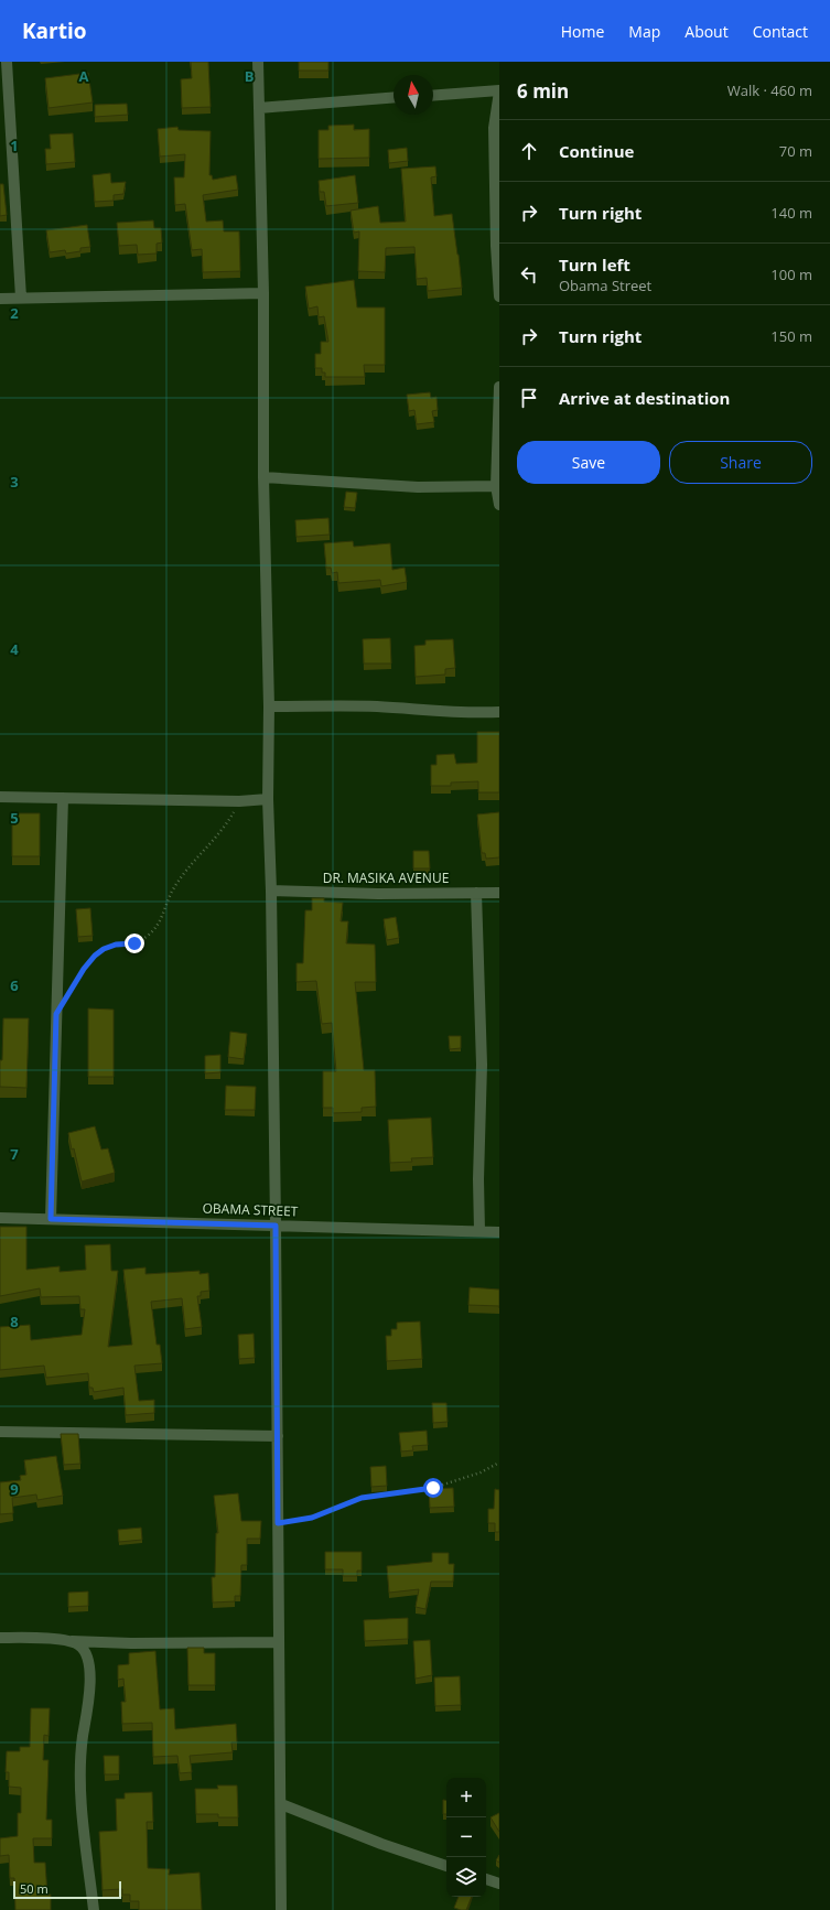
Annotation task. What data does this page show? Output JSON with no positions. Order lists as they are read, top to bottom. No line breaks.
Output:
{"streets":{"street":["DR. MASIKA AVENUE","OBAMA STREET"]},"scale_bar":"50 m","north":"top","page":{"header":"Kartio","nav":["Home","Map","About","Contact"],"heading":["6 min","Walk · 460 m"],"list":[["Continue","70 m"],["Turn right","140 m"],["Turn left","Obama Street","100 m"],["Turn right","150 m"],"Arrive at destination"],"buttons":["Save","Share"],"map_buttons":["+","−"],"scale":"50 m"},"grid":{"columns":["A","B"],"rows":["1","2","3","4","5","6","7","8","9"]}}
